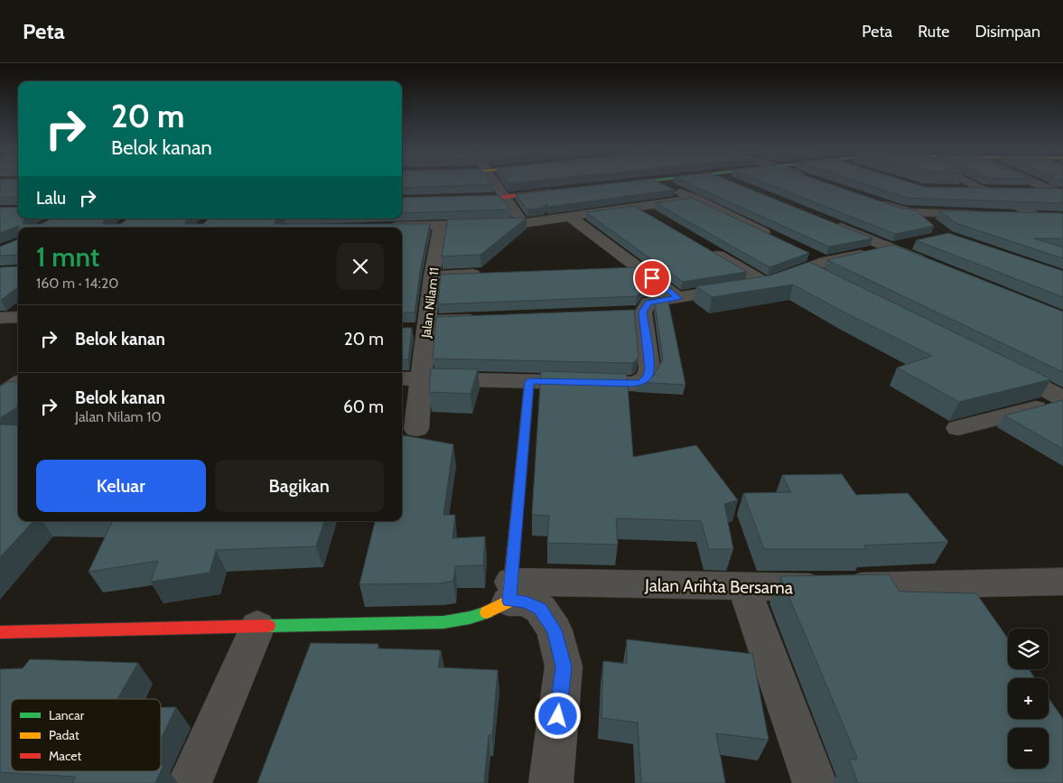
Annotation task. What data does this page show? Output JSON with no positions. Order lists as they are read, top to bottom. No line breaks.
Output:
{"streets":{"street":["Jalan Nilam 11","Jalan Arihta Bersama"]},"legend":["Lancar","Padat","Macet"],"page":{"header":"Peta","nav":["Peta","Rute","Disimpan"],"turn":["20 m","Belok kanan"],"then":"Lalu","heading":["1 mnt","160 m · 14:20"],"list":[{"name":"Belok kanan","value":"20 m"},{"name":"Belok kanan","note":"Jalan Nilam 10","value":"60 m"}],"buttons":["Keluar","Bagikan"],"map_buttons":["+","−"]}}
